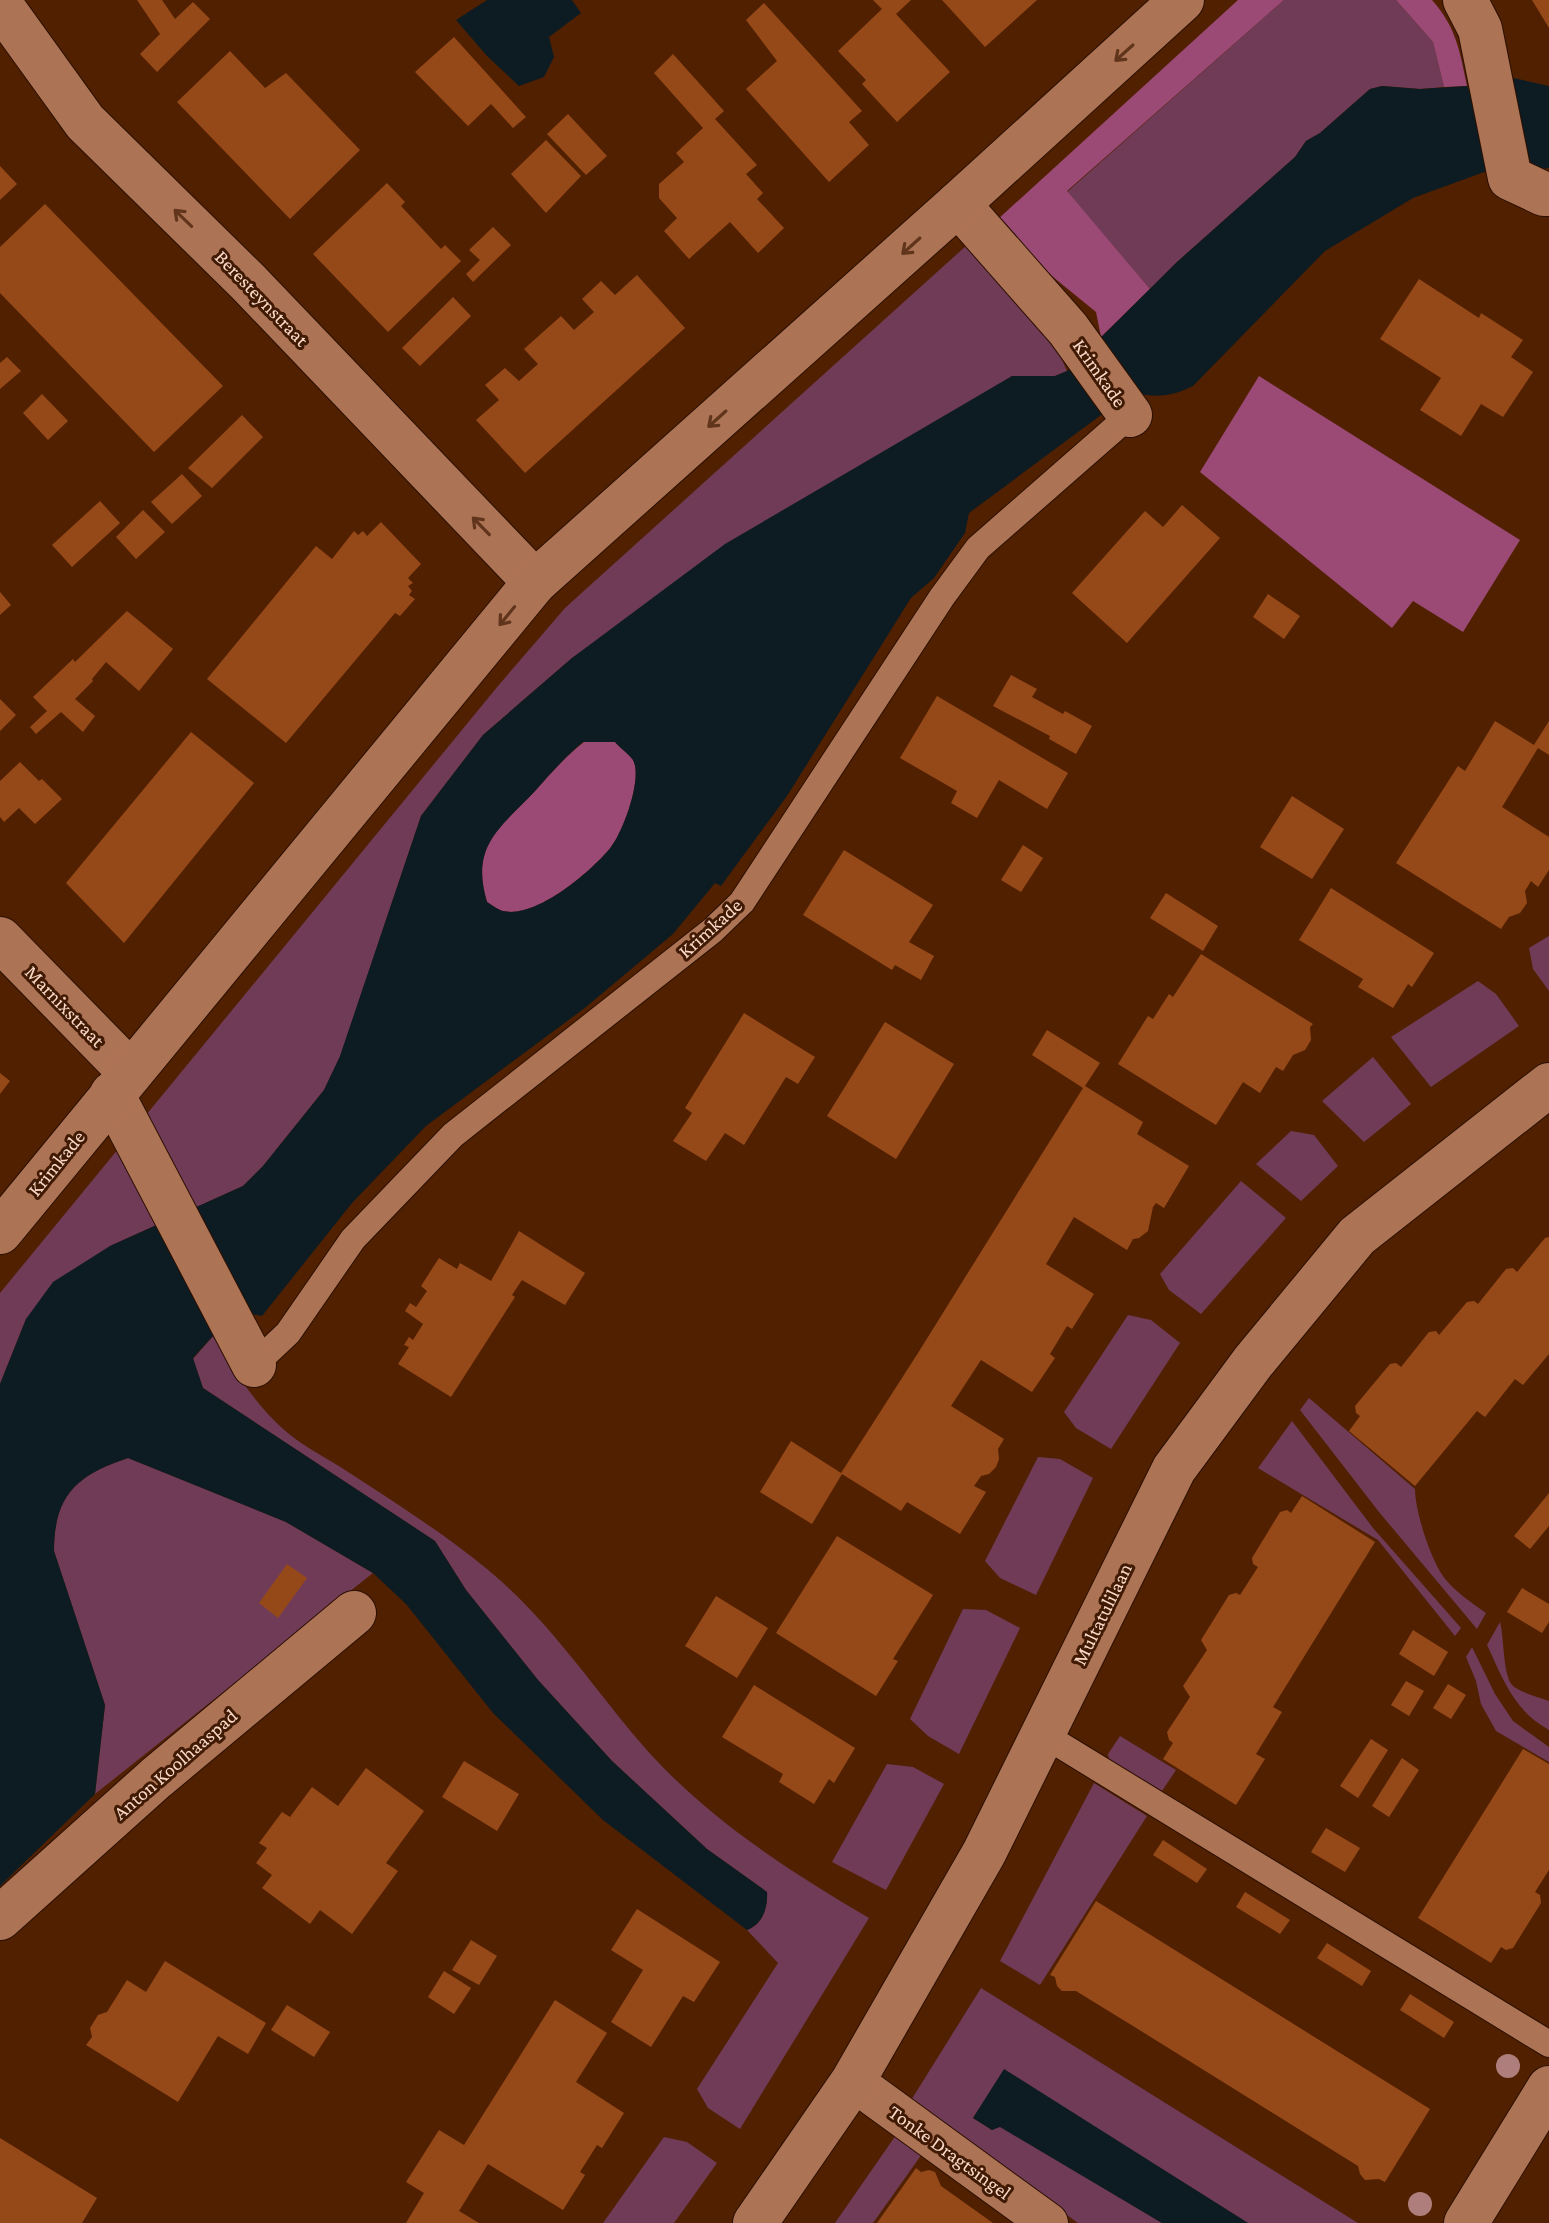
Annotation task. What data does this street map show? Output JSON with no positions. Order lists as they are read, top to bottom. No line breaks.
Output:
{"streets":{"street":["Beresteynstraat","Krimkade","Marnixstraat","Multatulilaan","Anton Koolhaaspad","Tonke Dragtsingel"]},"crossings":[["Beresteynstraat","Krimkade"],["Krimkade","Marnixstraat"],["Multatulilaan","Tonke Dragtsingel"]],"one_way":["Beresteynstraat","Krimkade"]}
